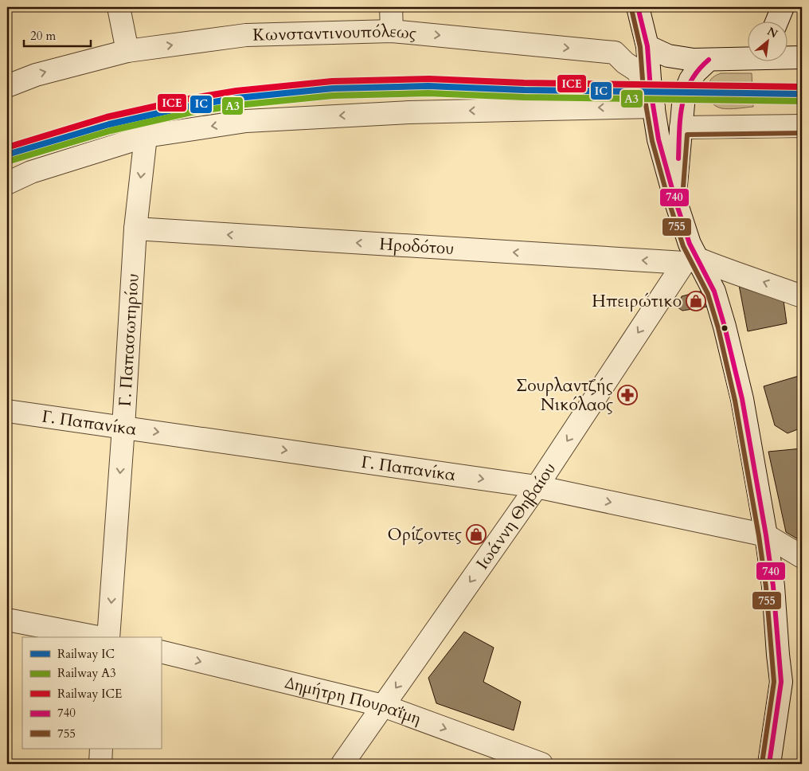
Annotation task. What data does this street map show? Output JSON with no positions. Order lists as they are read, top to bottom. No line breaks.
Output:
{"streets":{"street":["Κωνσταντινουπόλεως","Ηροδότου","Γ. Παπασωτηρίου","Γ. Παπανίκα","Ιωάννη Θηβαίου","Δημήτρη Πουραΐμη"]},"crossings":[["Ηροδότου","Γ. Παπασωτηρίου"],["Ηροδότου","Ιωάννη Θηβαίου"],["Γ. Παπασωτηρίου","Γ. Παπανίκα"],["Γ. Παπανίκα","Ιωάννη Θηβαίου"],["Ιωάννη Θηβαίου","Δημήτρη Πουραΐμη"]],"one_way":["Γ. Παπασωτηρίου","Γ. Παπανίκα","Ιωάννη Θηβαίου","Δημήτρη Πουραΐμη"],"places":{"shop":["Ηπειρώτικο","Ορίζοντες"],"pharmacy":["Σουρλαντζής Νικόλαος"]},"lines":["transit line 740","transit line 755","rail line ICE","rail line IC","rail line A3"],"legend":["Railway IC","Railway A3","Railway ICE","740","755"],"scale_bar":"20 m","north":"top right"}
